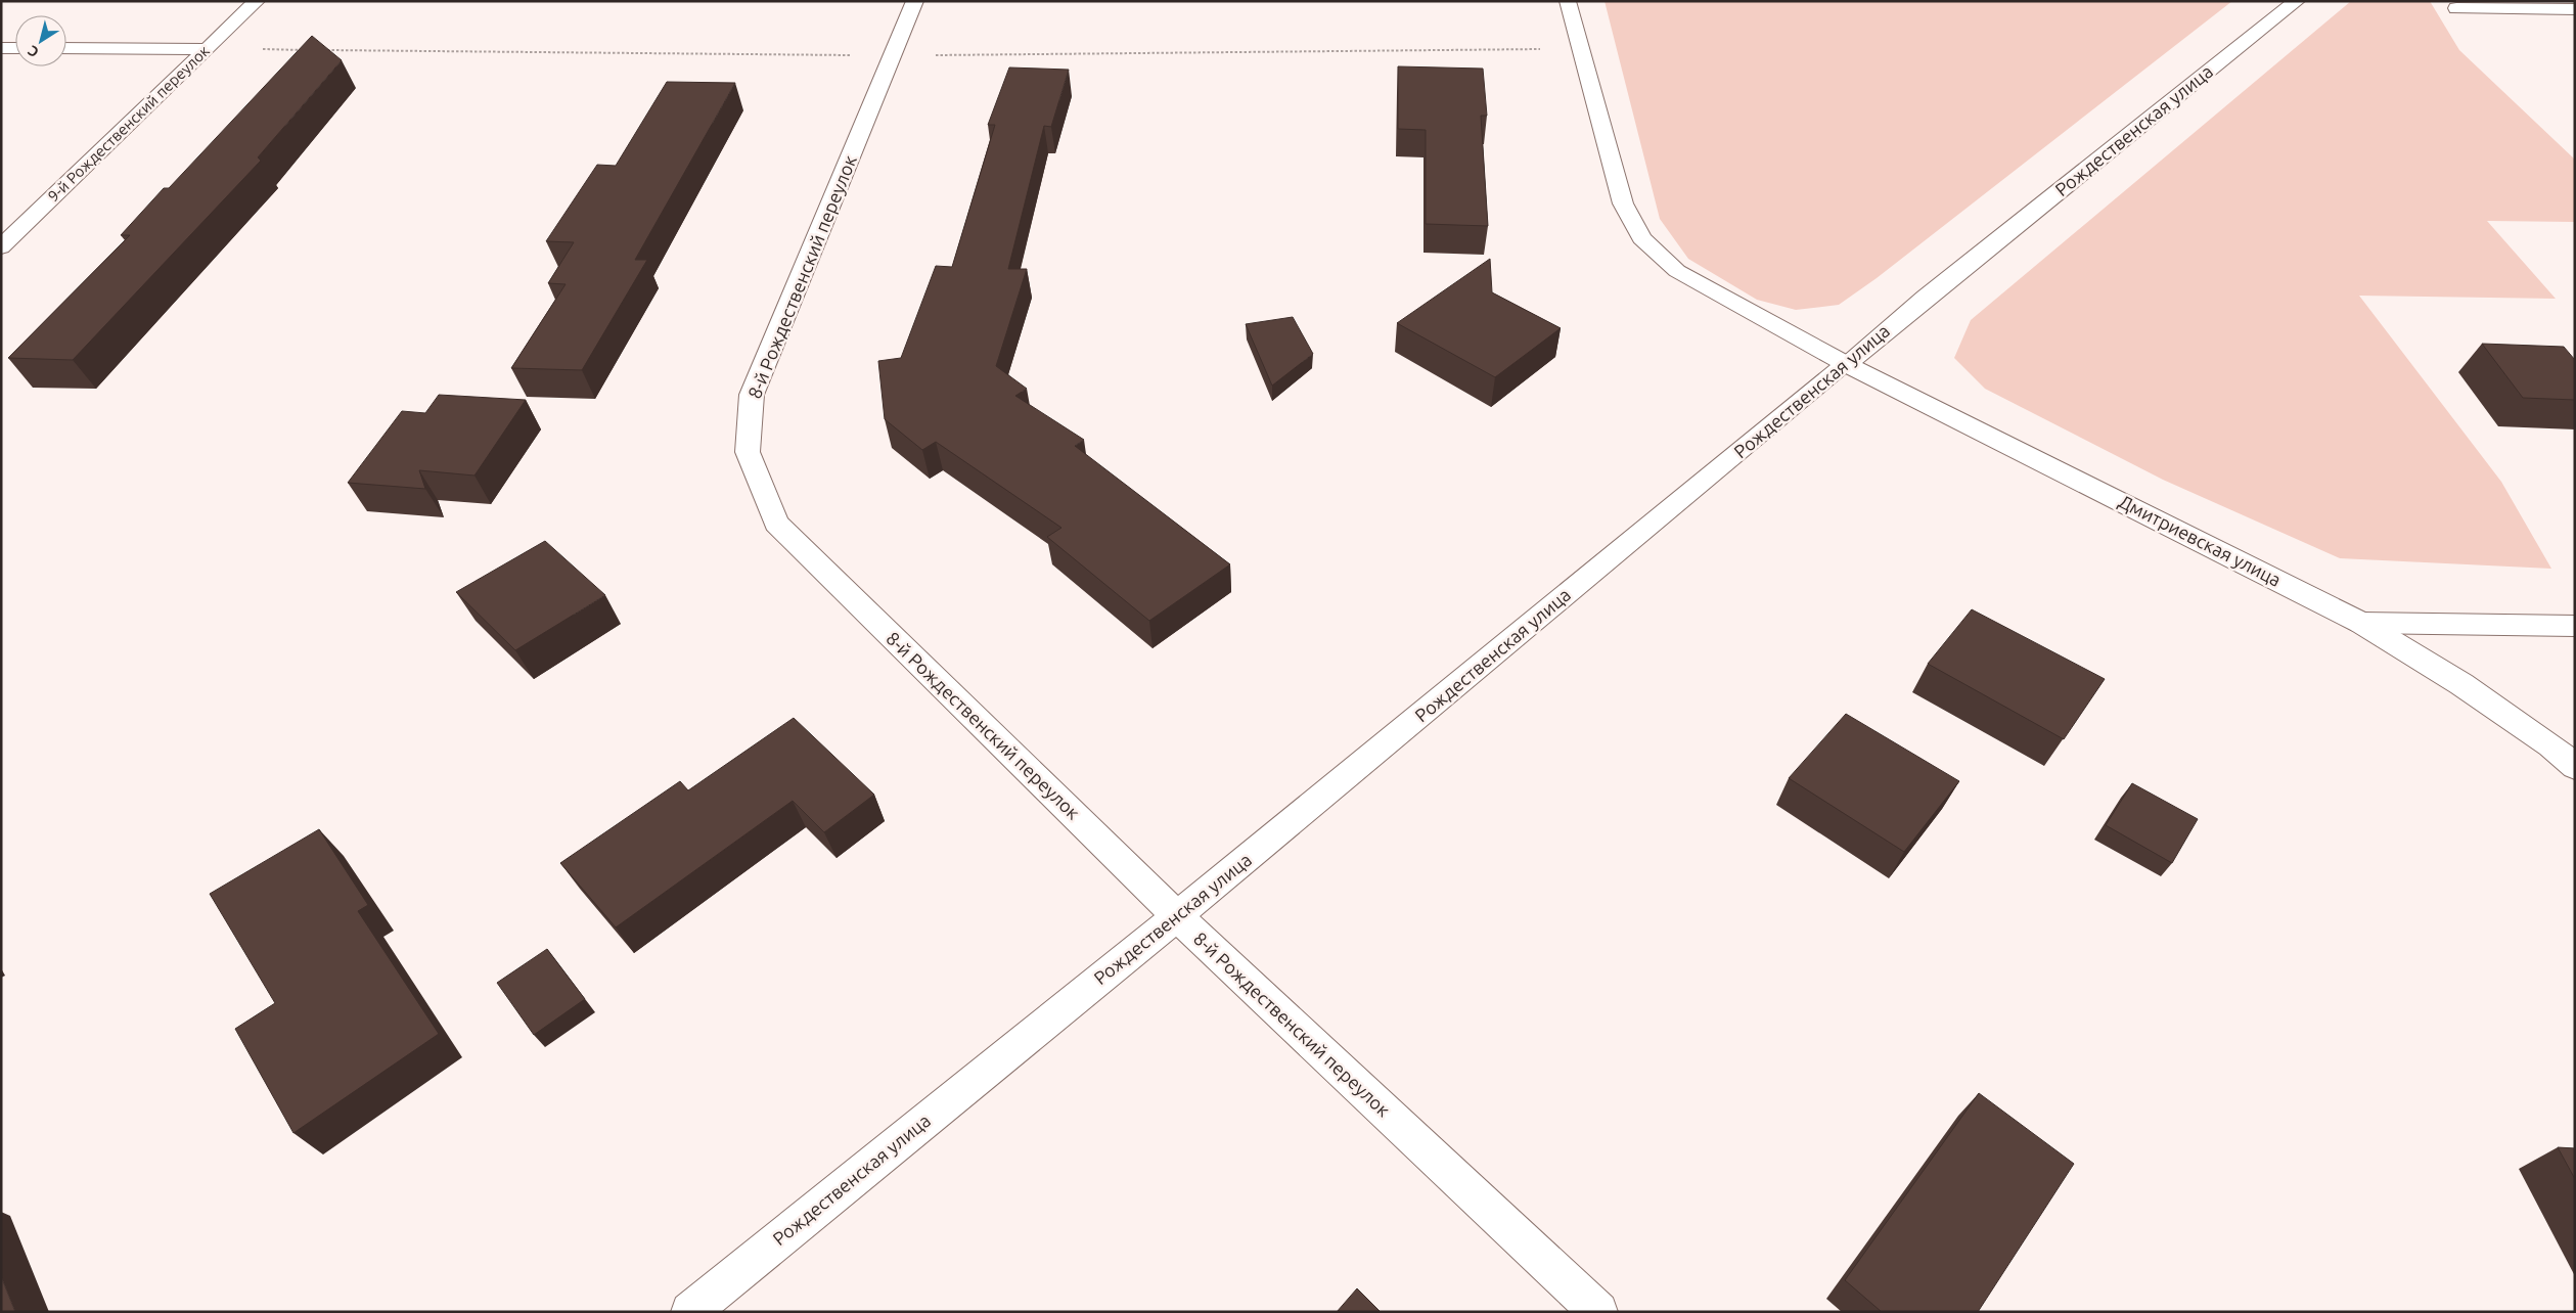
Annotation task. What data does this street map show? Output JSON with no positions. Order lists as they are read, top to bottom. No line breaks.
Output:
{"streets":{"street":["9-й Рождественский переулок","Рождественская улица","8-й Рождественский переулок","Дмитриевская улица"]},"crossings":[["Рождественская улица","8-й Рождественский переулок"],["Рождественская улица","Дмитриевская улица"]],"north":"bottom left"}
